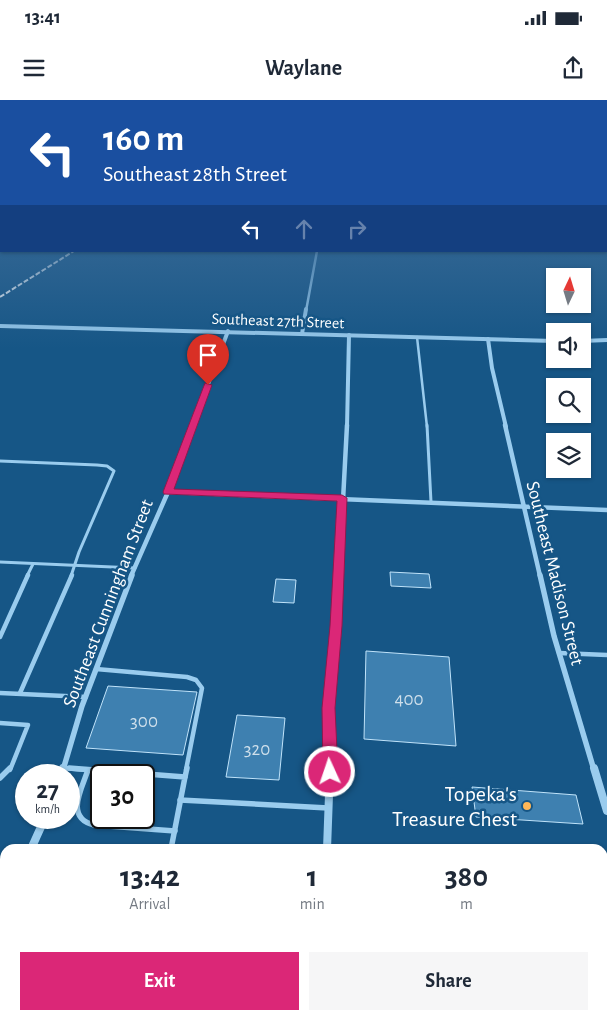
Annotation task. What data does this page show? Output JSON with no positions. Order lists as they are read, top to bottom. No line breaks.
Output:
{"streets":{"street":["Southeast 27th Street","Southeast Madison Street","Southeast Cunningham Street"]},"crossings":[["Southeast 27th Street","Southeast Madison Street"],["Southeast 27th Street","Southeast Cunningham Street"]],"places":["Topeka's Treasure Chest"],"house_numbers":["400","300","320"],"north":"top","page":{"status":"13:41","header":"Waylane","turn":["160 m","Southeast 28th Street"],"speed":"27 km/h","limit":"30","eta":["13:42","Arrival","1","min","380","m"],"buttons":["Exit","Share"]}}
